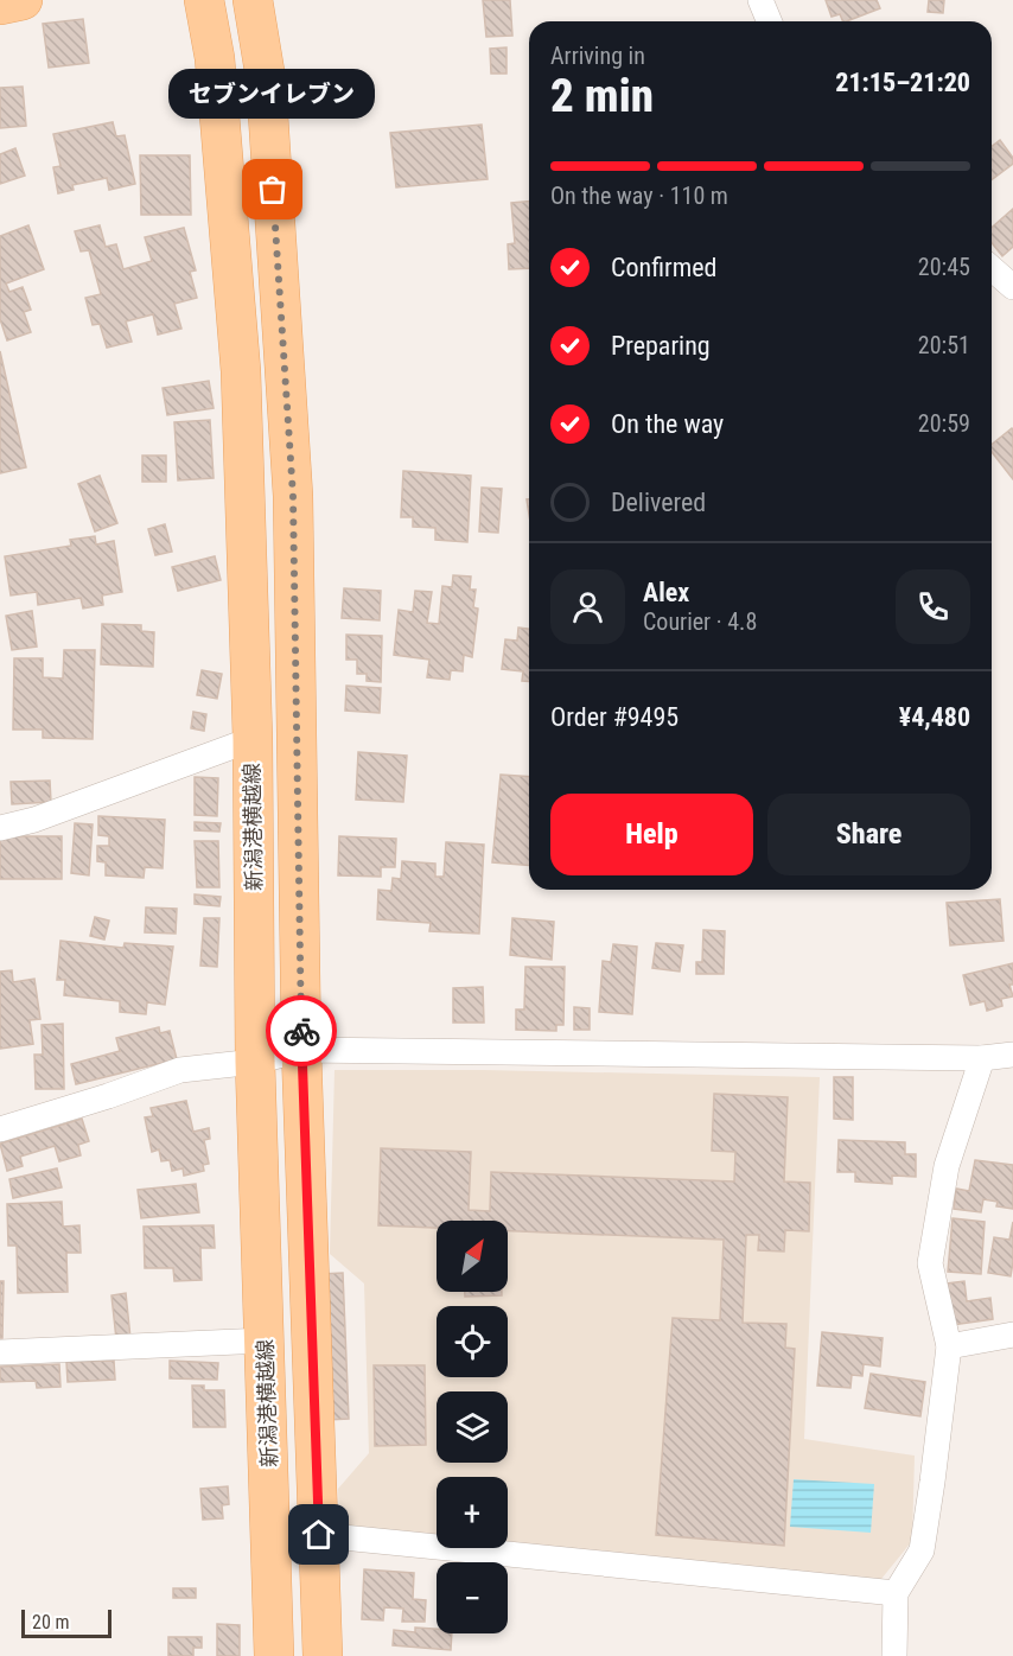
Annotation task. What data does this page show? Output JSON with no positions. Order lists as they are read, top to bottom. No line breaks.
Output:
{"streets":{"main road":["新潟港横越線"]},"places":["セブンイレブン"],"scale_bar":"20 m","north":"top right","page":{"heading":["2 min","Arriving in","21:15–21:20"],"panel":["Alex","Courier · 4.8","Order #9495","¥4,480"],"bubble":"セブンイレブン","bar":"On the way · 110 m","list":[["Confirmed","20:45"],["Preparing","20:51"],["On the way","20:59"],"Delivered"],"buttons":["Help","Share"],"map_buttons":["+","−"],"scale":"20 m"}}
